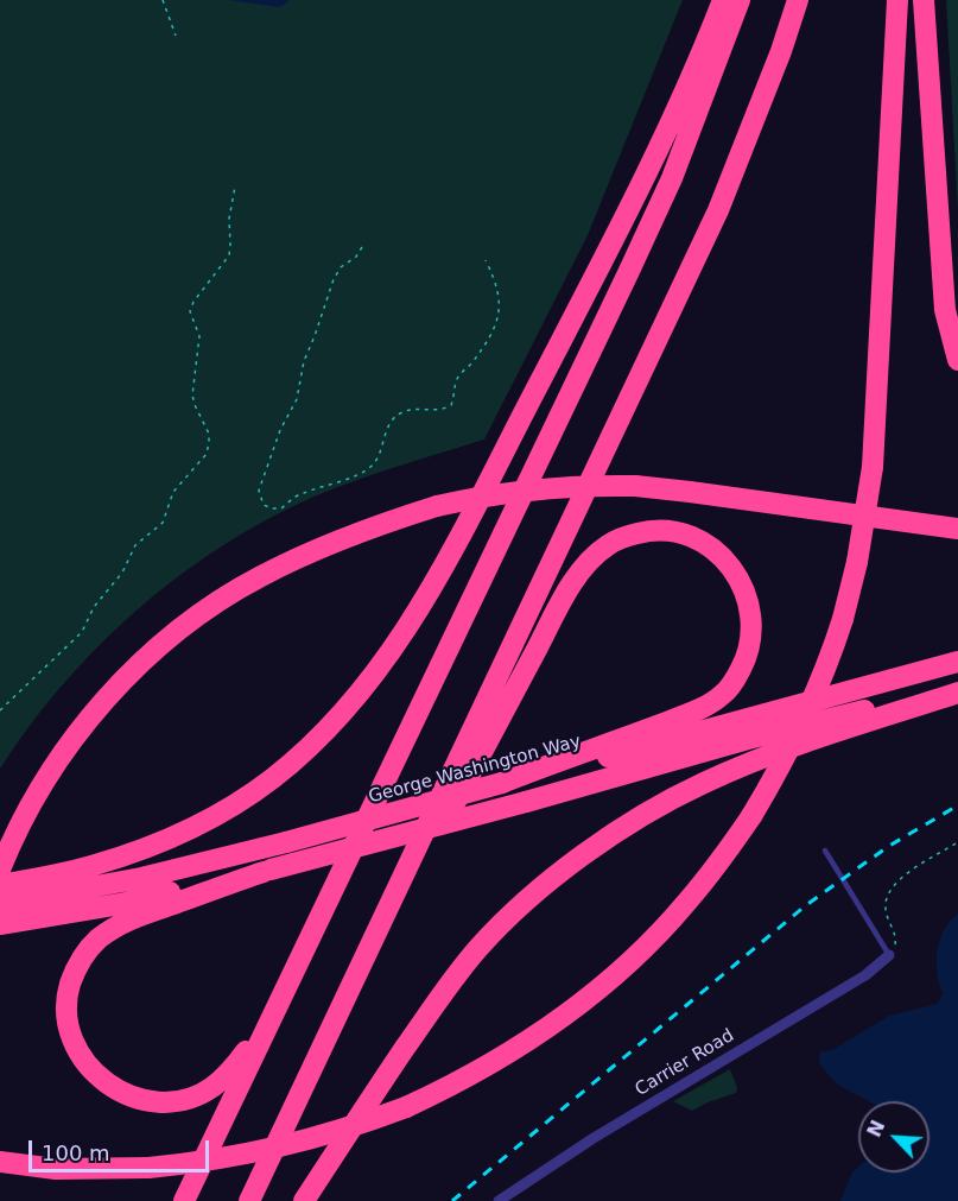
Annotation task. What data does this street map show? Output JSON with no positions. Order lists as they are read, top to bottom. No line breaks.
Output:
{"streets":{"highway":["George Washington Way"],"street":["Carrier Road"]},"scale_bar":"100 m","north":"top left"}
